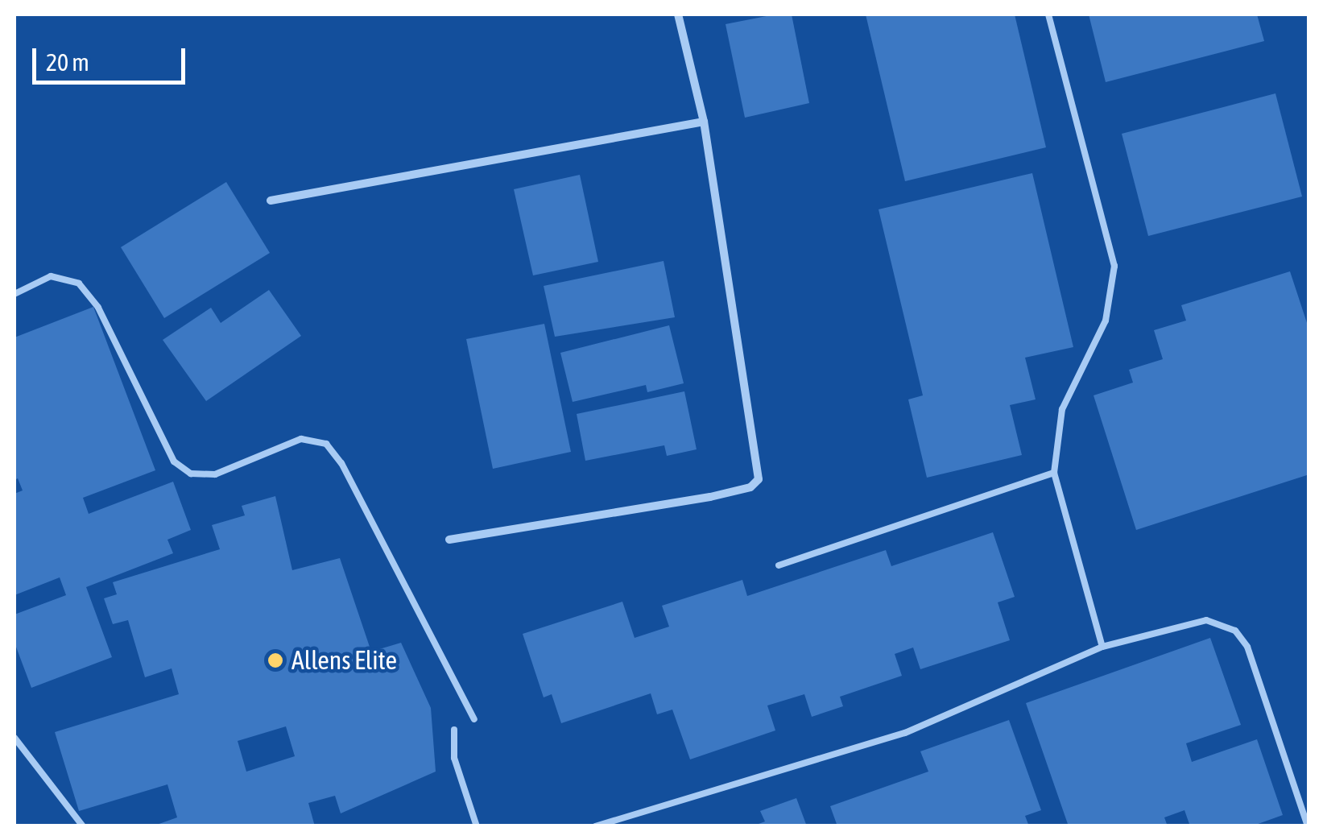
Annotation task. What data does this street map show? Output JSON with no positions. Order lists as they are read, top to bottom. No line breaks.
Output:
{"places":["Allens Elite"],"scale_bar":"20 m"}
